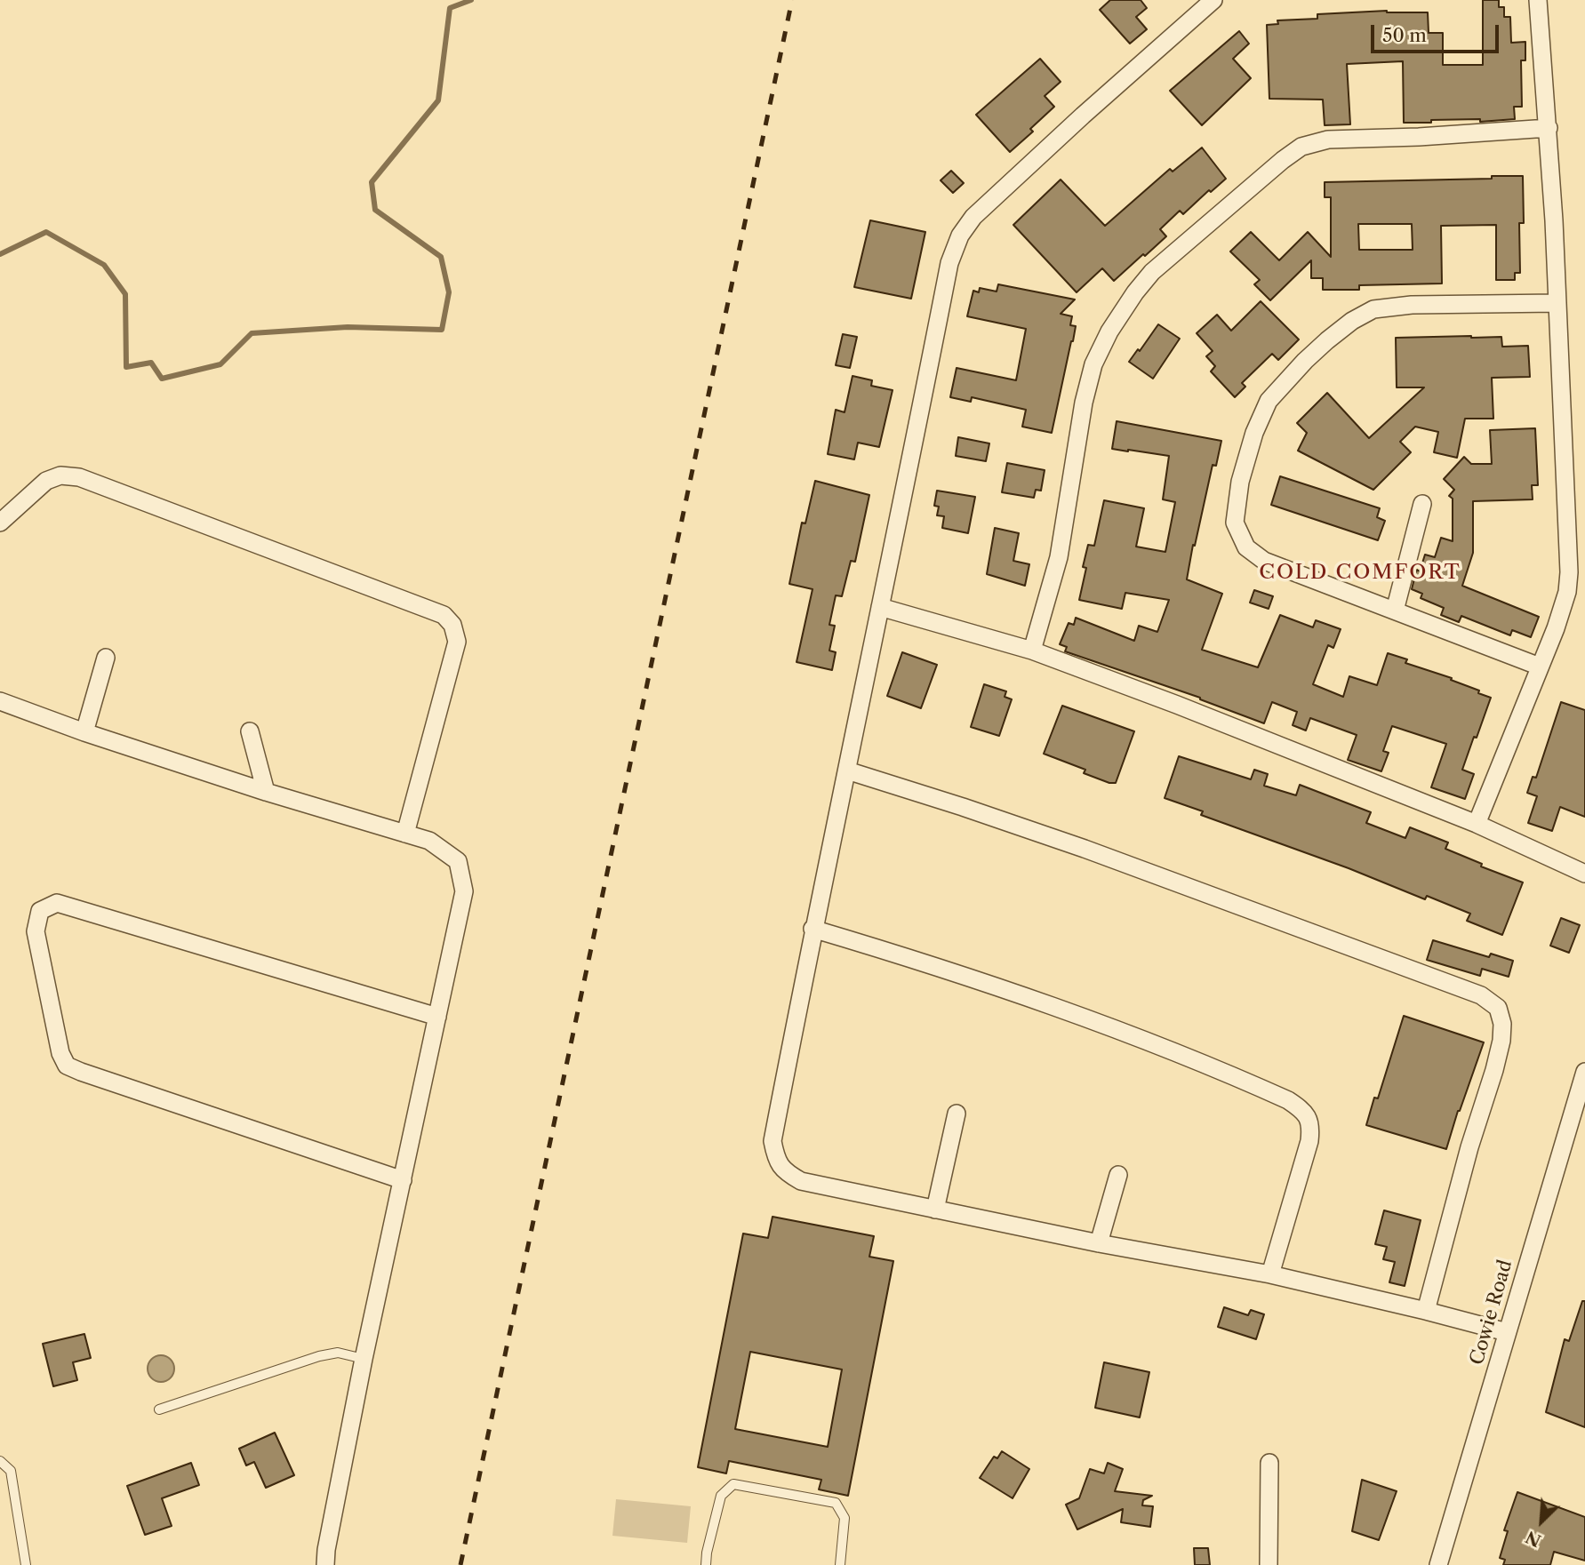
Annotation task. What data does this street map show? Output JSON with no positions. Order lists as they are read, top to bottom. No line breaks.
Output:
{"streets":{"street":["Cowie Road"]},"districts":["COLD COMFORT"],"scale_bar":"50 m","north":"bottom left"}
